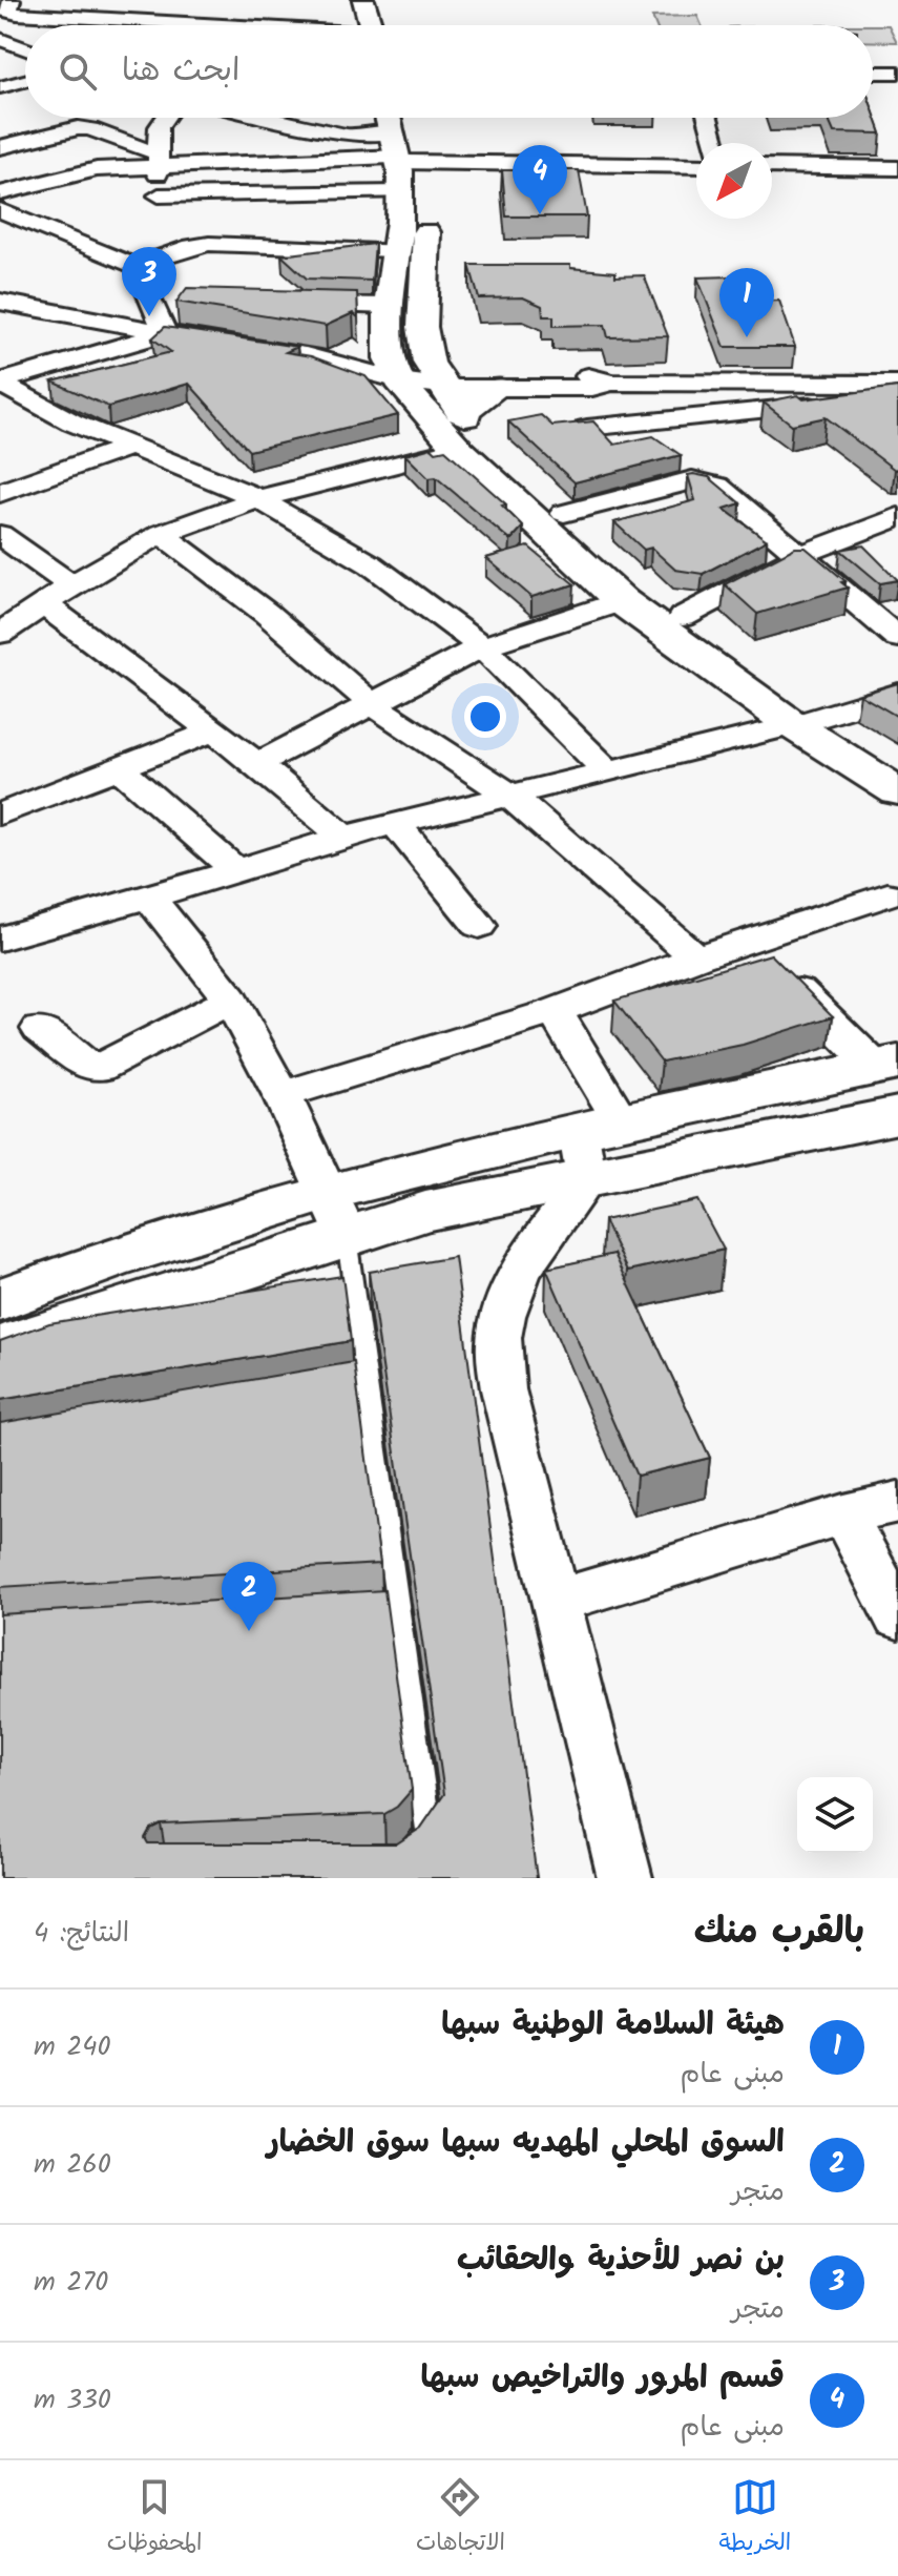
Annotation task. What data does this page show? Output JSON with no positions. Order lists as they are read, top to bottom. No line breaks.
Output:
{"north":"bottom left","page":{"search":"ابحث هنا","pins":["4","3","1","2"],"heading":["بالقرب منك","النتائج: 4"],"list":[{"mark":"1","name":"هيئة السلامة الوطنية سبها","note":"مبنى عام","value":"240 m"},{"mark":"2","name":"السوق المحلي المهديه سبها سوق الخضار","note":"متجر","value":"260 m"},{"mark":"3","name":"بن نصر للأحذية والحقائب","note":"متجر","value":"270 m"},{"mark":"4","name":"قسم المرور والتراخيص سبها","note":"مبنى عام","value":"330 m"}],"nav":["الخريطة","الاتجاهات","المحفوظات"]}}
